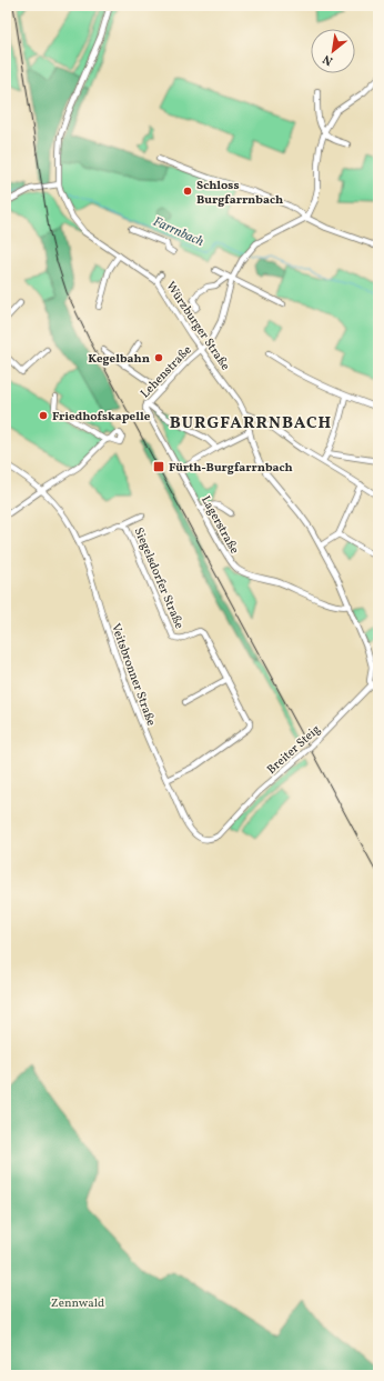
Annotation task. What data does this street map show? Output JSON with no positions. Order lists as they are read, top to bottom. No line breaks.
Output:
{"streets":{"street":["Würzburger Straße","Lehenstraße","Lagerstraße","Siegelsdorfer Straße","Veitsbronner Straße","Breiter Steig"]},"crossings":[["Würzburger Straße","Lehenstraße"],["Würzburger Straße","Lagerstraße"],["Lehenstraße","Lagerstraße"],["Siegelsdorfer Straße","Veitsbronner Straße"],["Veitsbronner Straße","Breiter Steig"]],"districts":["BURGFARRNBACH"],"water":["Farrnbach"],"parks":["Zennwald"],"places":{"other":["Schloss Burgfarrnbach","Kegelbahn","Friedhofskapelle"],"transit":["Fürth-Burgfarrnbach"]},"north":"bottom left"}
